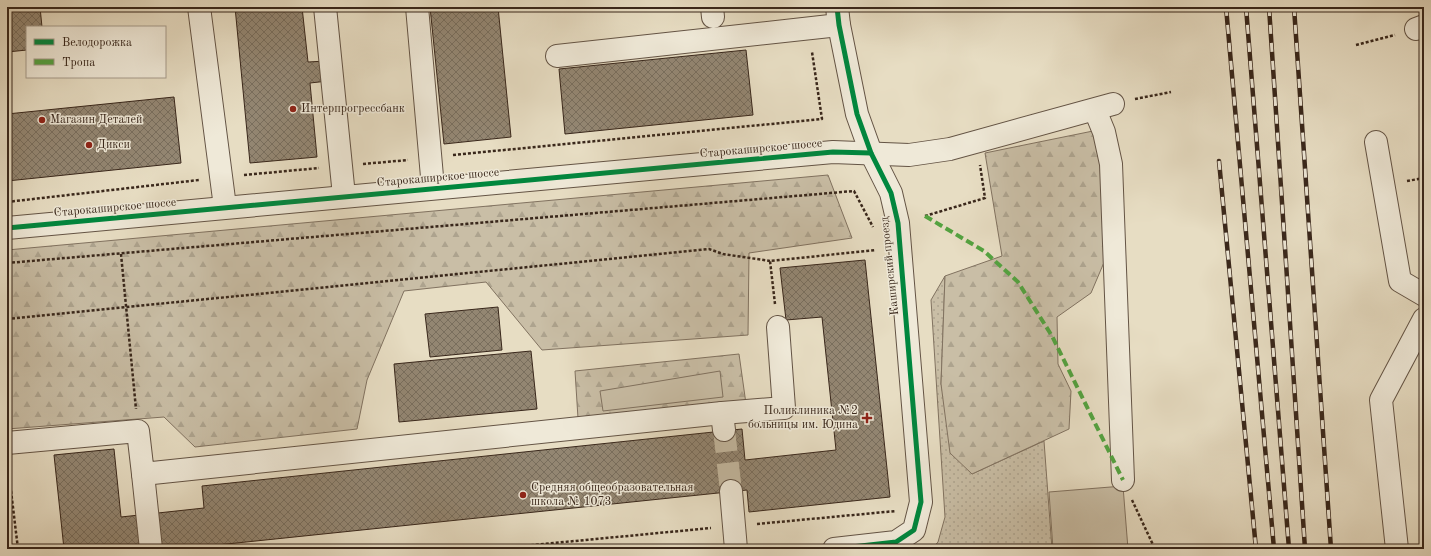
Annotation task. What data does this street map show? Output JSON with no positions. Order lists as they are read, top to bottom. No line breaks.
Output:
{"streets":{"street":["Старокаширское шоссе","Каширский проезд"]},"crossings":[["Старокаширское шоссе","Каширский проезд"]],"places":{"other":["Интерпрогрессбанк","Магазин Деталей","Дикси","Средняя общеобразовательная школа № 1073"],"health":["Поликлиника №2 больницы им. Юдина"]},"legend":["Велодорожка","Тропа"]}
